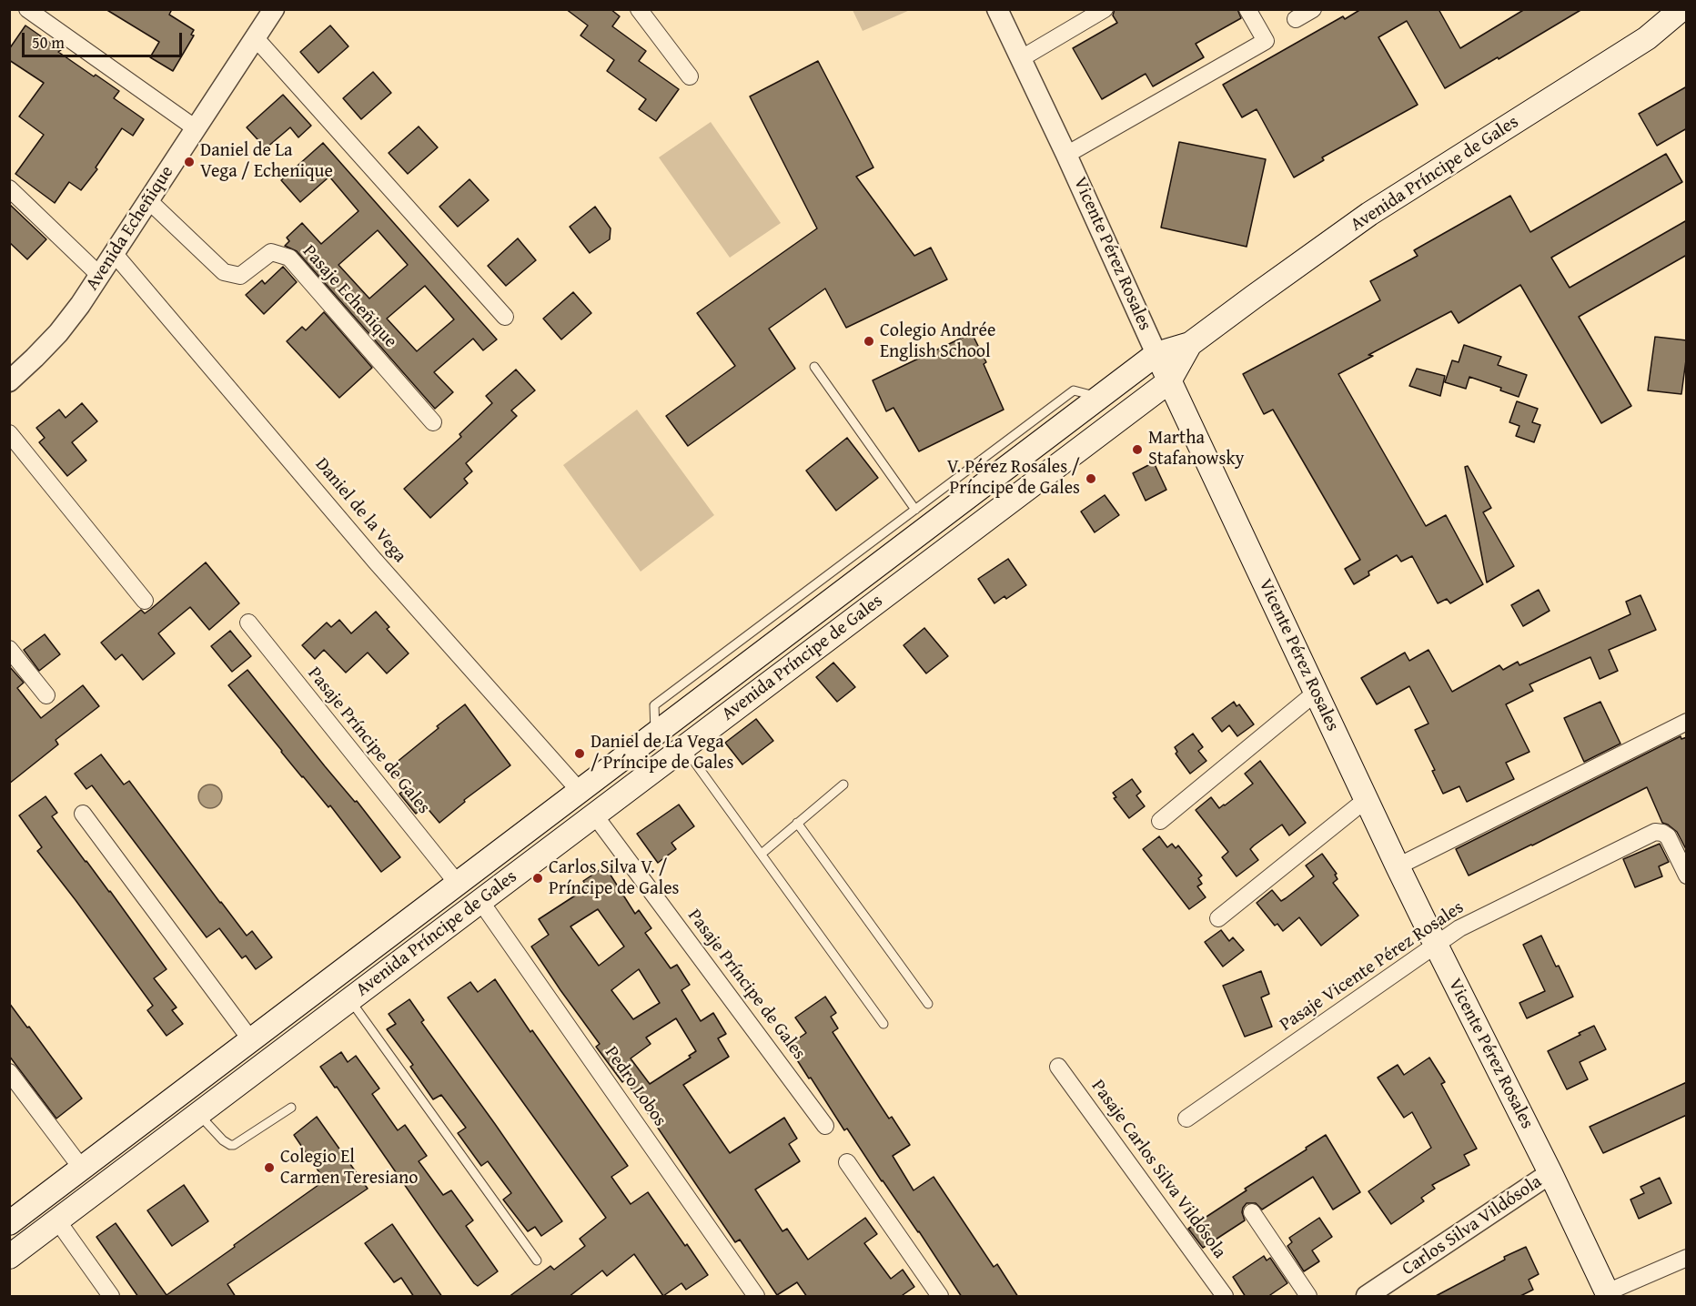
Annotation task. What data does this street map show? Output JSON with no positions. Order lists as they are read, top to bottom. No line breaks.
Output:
{"streets":{"main road":["Avenida Príncipe de Gales","Vicente Pérez Rosales"],"street":["Avenida Echeñique","Pasaje Echeñique","Daniel de la Vega","Pasaje Príncipe de Gales","Pasaje Vicente Pérez Rosales","Pedro Lobos","Pasaje Carlos Silva Vildósola","Carlos Silva Vildósola"]},"crossings":[["Avenida Príncipe de Gales","Vicente Pérez Rosales"],["Avenida Príncipe de Gales","Daniel de la Vega"],["Avenida Príncipe de Gales","Pasaje Príncipe de Gales"],["Avenida Príncipe de Gales","Pedro Lobos"],["Avenida Echeñique","Pasaje Echeñique"],["Avenida Echeñique","Daniel de la Vega"],["Vicente Pérez Rosales","Pasaje Vicente Pérez Rosales"],["Vicente Pérez Rosales","Carlos Silva Vildósola"]],"places":["Daniel de La Vega / Echenique","Colegio Andrée English School","Martha Stafanowsky","V. Pérez Rosales / Príncipe de Gales","Daniel de La Vega / Príncipe de Gales","Carlos Silva V. / Príncipe de Gales","Colegio El Carmen Teresiano"],"scale_bar":"50 m"}
